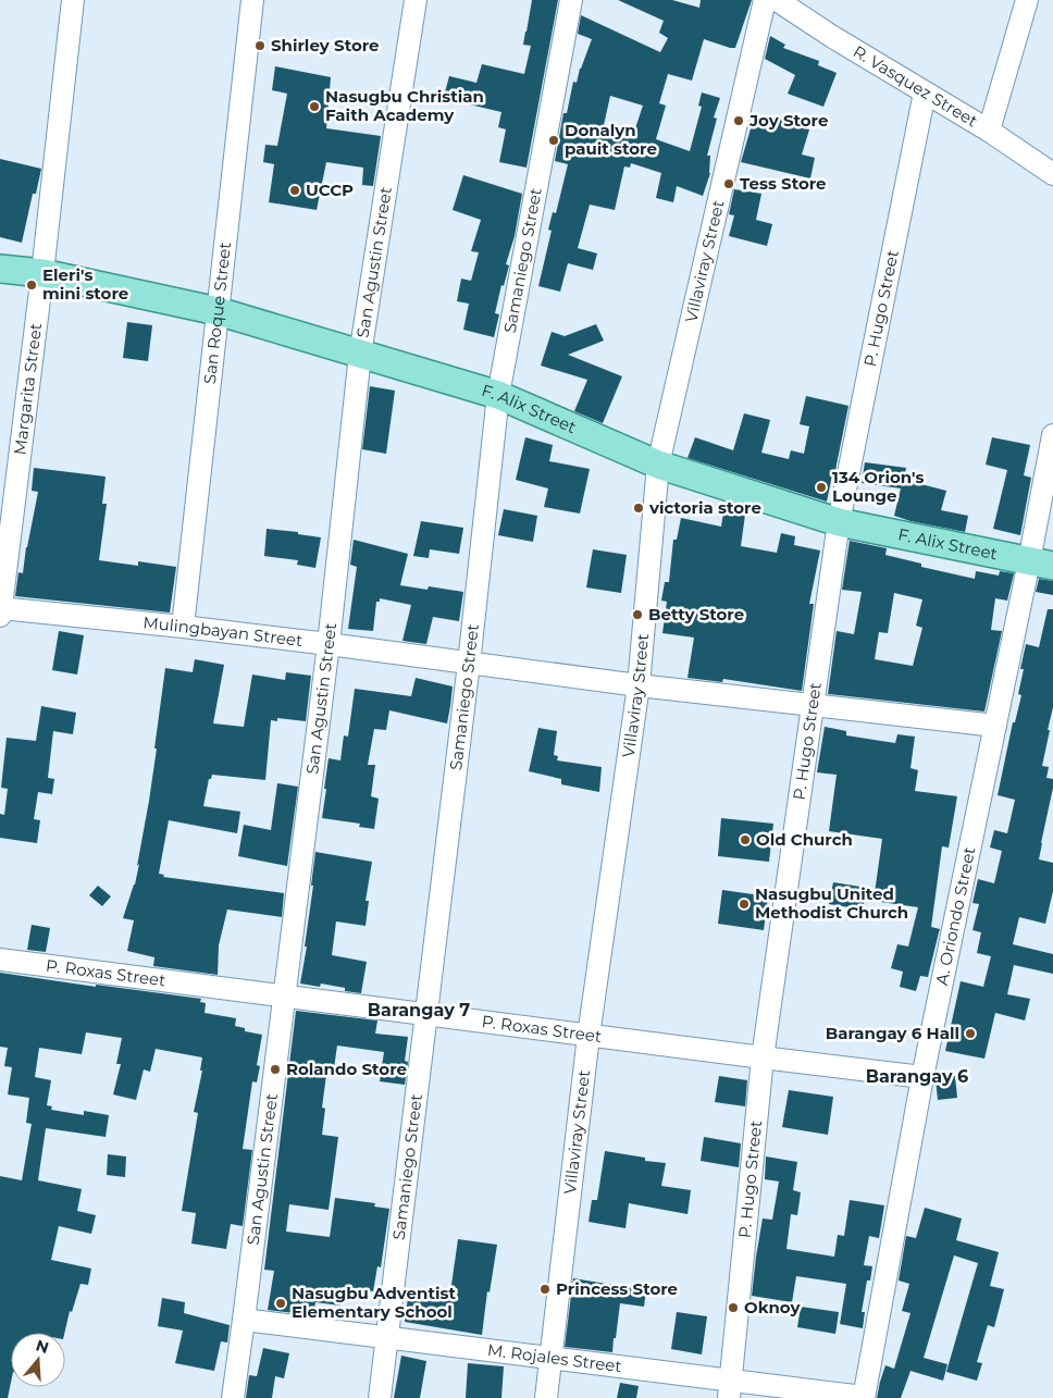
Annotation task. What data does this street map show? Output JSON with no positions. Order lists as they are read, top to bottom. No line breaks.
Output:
{"streets":{"main road":["F. Alix Street"],"street":["R. Vasquez Street","San Agustin Street","Samaniego Street","Villaviray Street","P. Hugo Street","San Roque Street","Margarita Street","Mulingbayan Street","A. Oriondo Street","P. Roxas Street","M. Rojales Street"]},"crossings":[["R. Vasquez Street","P. Hugo Street"],["San Agustin Street","F. Alix Street"],["San Agustin Street","Mulingbayan Street"],["San Agustin Street","P. Roxas Street"],["San Agustin Street","M. Rojales Street"],["Samaniego Street","F. Alix Street"],["Samaniego Street","Mulingbayan Street"],["Samaniego Street","P. Roxas Street"],["Samaniego Street","M. Rojales Street"],["Villaviray Street","F. Alix Street"],["Villaviray Street","Mulingbayan Street"],["Villaviray Street","P. Roxas Street"],["Villaviray Street","M. Rojales Street"],["P. Hugo Street","F. Alix Street"],["P. Hugo Street","Mulingbayan Street"],["P. Hugo Street","P. Roxas Street"],["P. Hugo Street","M. Rojales Street"],["San Roque Street","F. Alix Street"],["San Roque Street","Mulingbayan Street"],["Margarita Street","F. Alix Street"],["Margarita Street","Mulingbayan Street"],["F. Alix Street","A. Oriondo Street"],["Mulingbayan Street","A. Oriondo Street"],["A. Oriondo Street","P. Roxas Street"],["A. Oriondo Street","M. Rojales Street"]],"districts":["Barangay 7","Barangay 6"],"places":["Shirley Store","Nasugbu Christian Faith Academy","Joy Store","Donalyn pauit store","Tess Store","UCCP","Eleri's mini store","134 Orion's Lounge","victoria store","Betty Store","Old Church","Nasugbu United Methodist Church","Barangay 6 Hall","Rolando Store","Princess Store","Nasugbu Adventist Elementary School","Oknoy"],"north":"top"}
